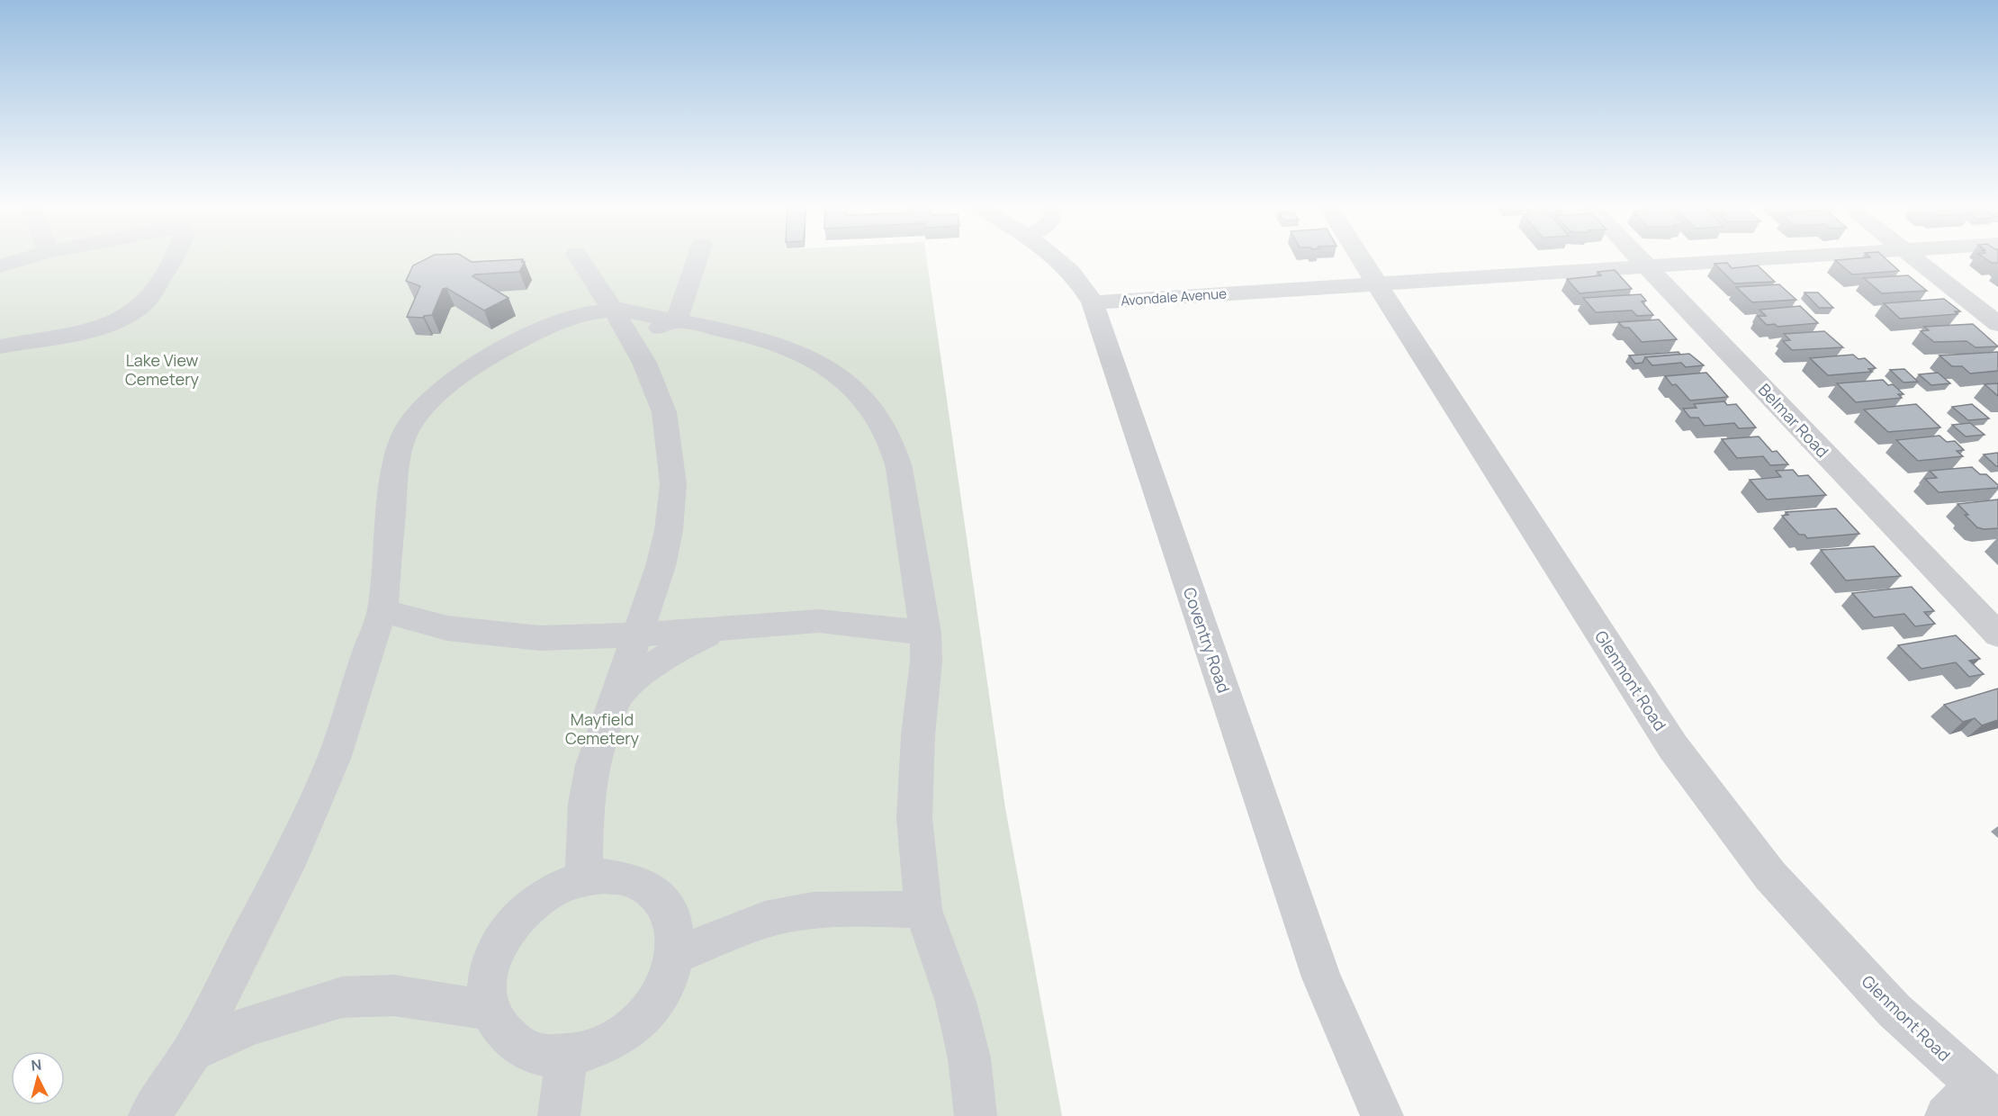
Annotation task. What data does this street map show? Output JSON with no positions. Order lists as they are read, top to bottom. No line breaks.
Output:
{"streets":{"street":["Avondale Avenue","Belmar Road","Coventry Road","Glenmont Road"]},"crossings":[["Avondale Avenue","Belmar Road"],["Avondale Avenue","Coventry Road"],["Avondale Avenue","Glenmont Road"]],"parks":["Lake View Cemetery","Mayfield Cemetery"],"north":"top"}
